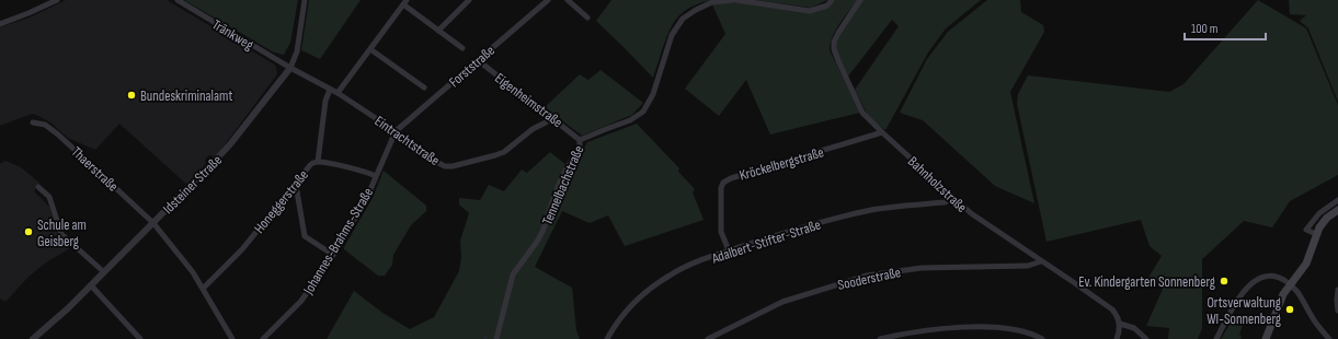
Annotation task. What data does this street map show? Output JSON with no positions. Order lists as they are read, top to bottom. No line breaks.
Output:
{"streets":{"street":["Tränkweg","Forststraße","Eigenheimstraße","Eintrachtstraße","Kröckelbergstraße","Thaerstraße","Idsteiner Straße","Bahnholzstraße","Tennelbachstraße","Honeggerstraße","Johannes-Brahms-Straße","Adalbert-Stifter-Straße","Sooderstraße"]},"crossings":[["Tränkweg","Eintrachtstraße"],["Tränkweg","Idsteiner Straße"],["Forststraße","Eigenheimstraße"],["Forststraße","Eintrachtstraße"],["Forststraße","Johannes-Brahms-Straße"],["Eigenheimstraße","Eintrachtstraße"],["Eigenheimstraße","Tennelbachstraße"],["Eintrachtstraße","Idsteiner Straße"],["Eintrachtstraße","Johannes-Brahms-Straße"],["Kröckelbergstraße","Bahnholzstraße"],["Kröckelbergstraße","Adalbert-Stifter-Straße"],["Thaerstraße","Idsteiner Straße"],["Thaerstraße","Honeggerstraße"],["Bahnholzstraße","Adalbert-Stifter-Straße"],["Bahnholzstraße","Sooderstraße"],["Honeggerstraße","Johannes-Brahms-Straße"]],"places":["Bundeskriminalamt","Schule am Geisberg","Ev. Kindergarten Sonnenberg","Ortsverwaltung WI-Sonnenberg"],"scale_bar":"100 m"}
